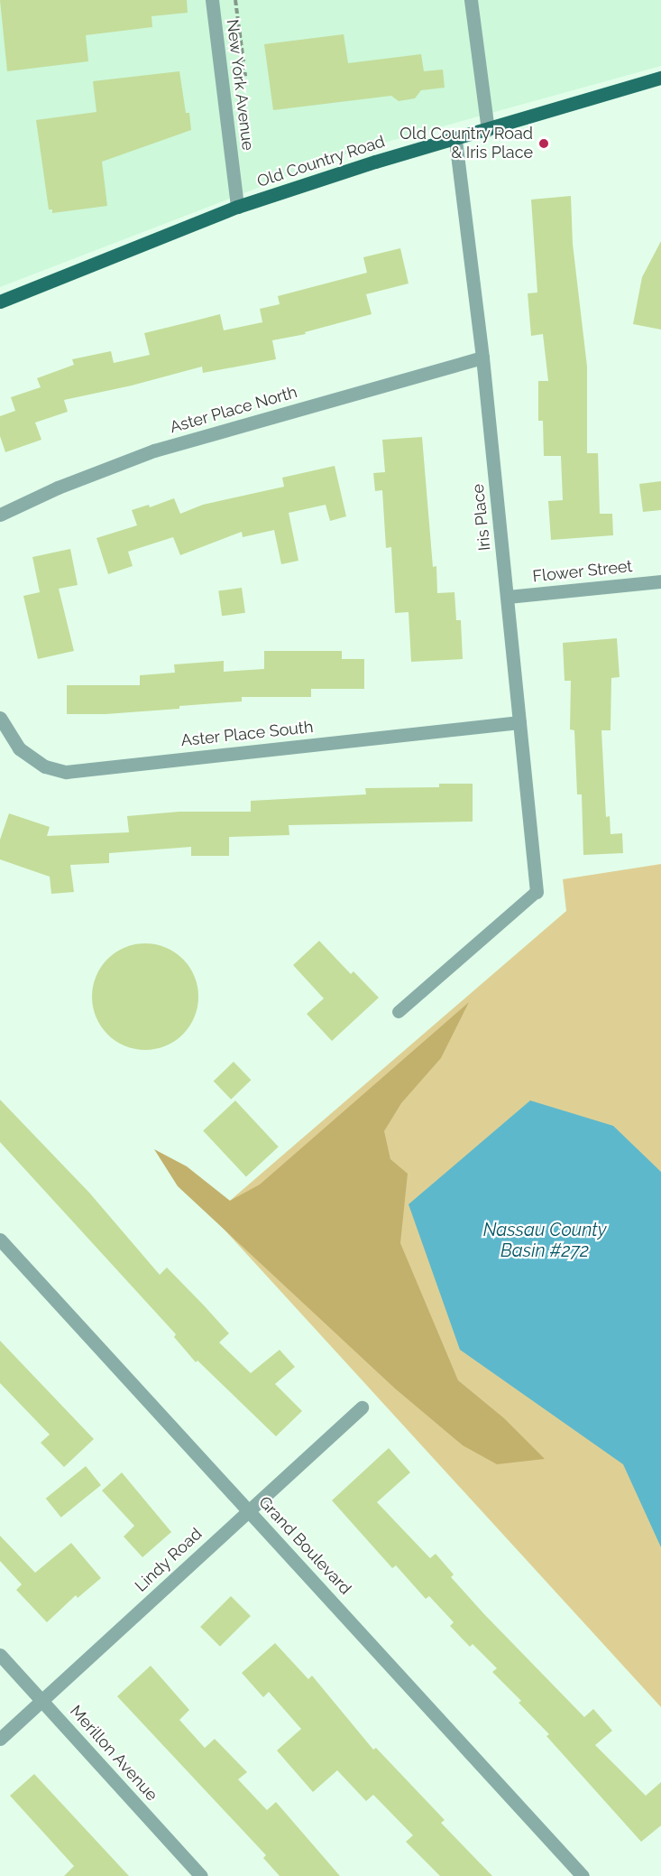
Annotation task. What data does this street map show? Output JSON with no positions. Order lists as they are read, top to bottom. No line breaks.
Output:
{"streets":{"main road":["Old Country Road"],"street":["New York Avenue","Aster Place North","Iris Place","Flower Street","Aster Place South","Grand Boulevard","Lindy Road","Merillon Avenue"]},"crossings":[["New York Avenue","Old Country Road"],["Old Country Road","Iris Place"],["Aster Place North","Iris Place"],["Iris Place","Flower Street"],["Iris Place","Aster Place South"],["Grand Boulevard","Lindy Road"],["Lindy Road","Merillon Avenue"]],"water":["Nassau County Basin #272"],"places":["Old Country Road & Iris Place"]}
